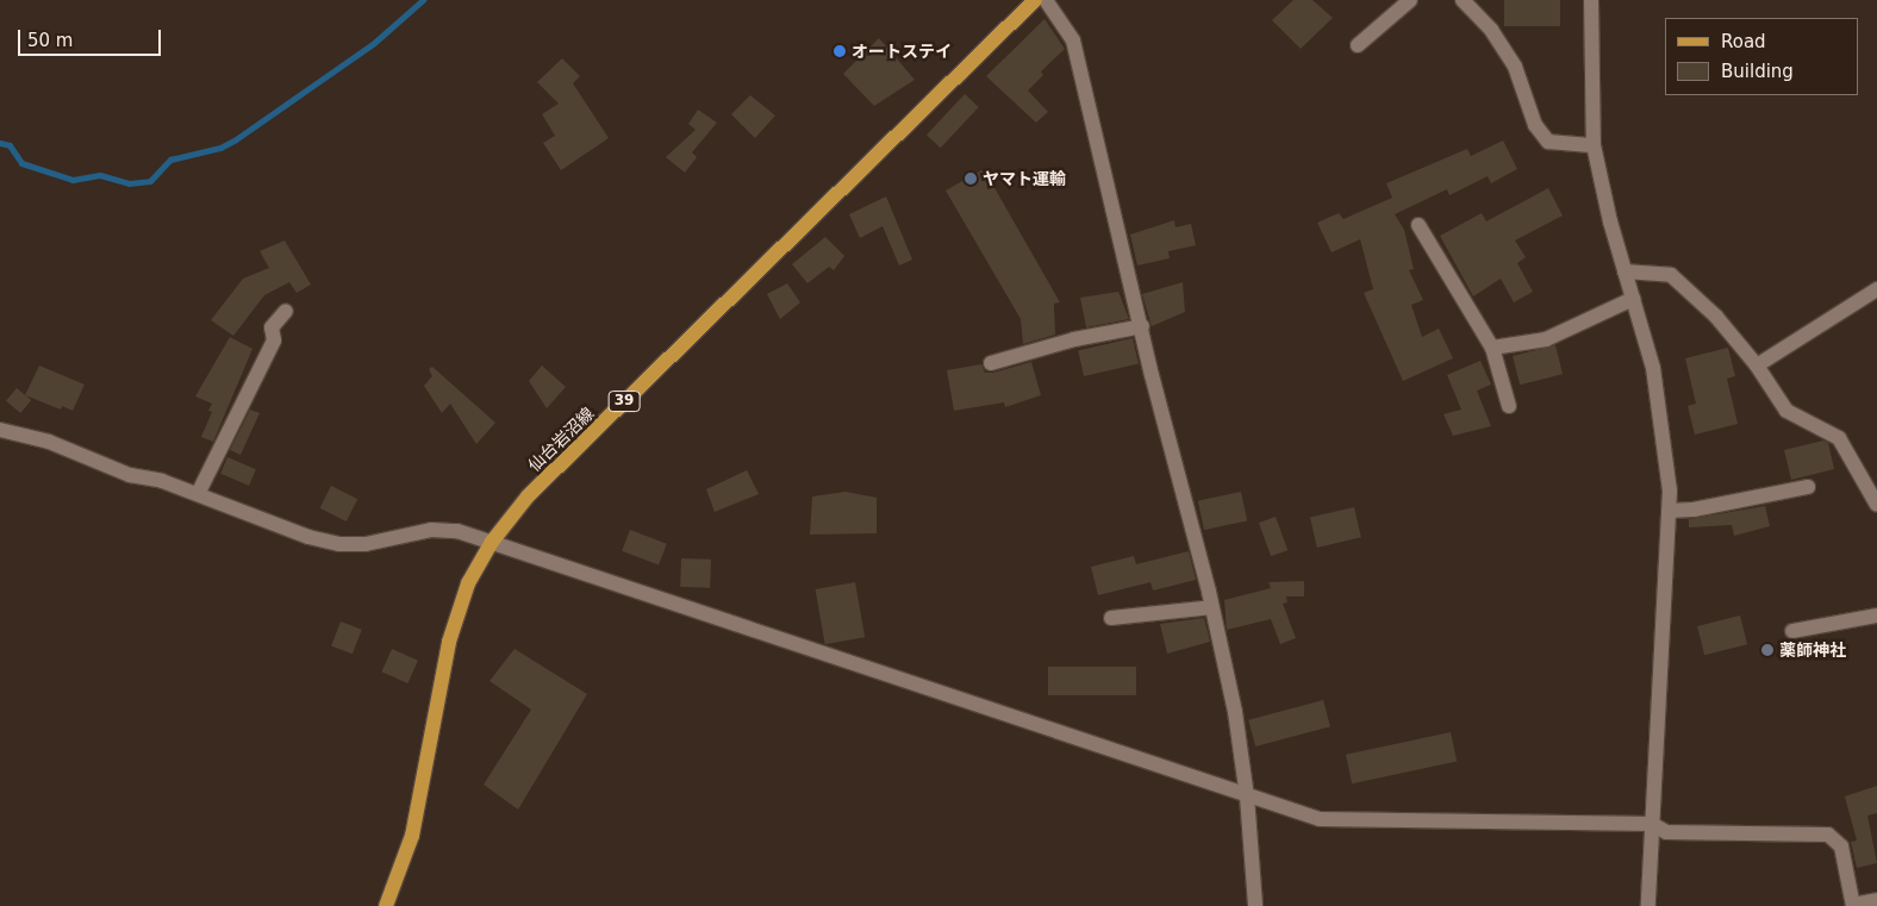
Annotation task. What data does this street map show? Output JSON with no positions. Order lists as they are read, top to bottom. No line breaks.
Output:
{"streets":{"main road":["39","仙台岩沼線"]},"places":["オートステイ","ヤマト運輸","薬師神社"],"legend":["Road","Building"],"scale_bar":"50 m"}
